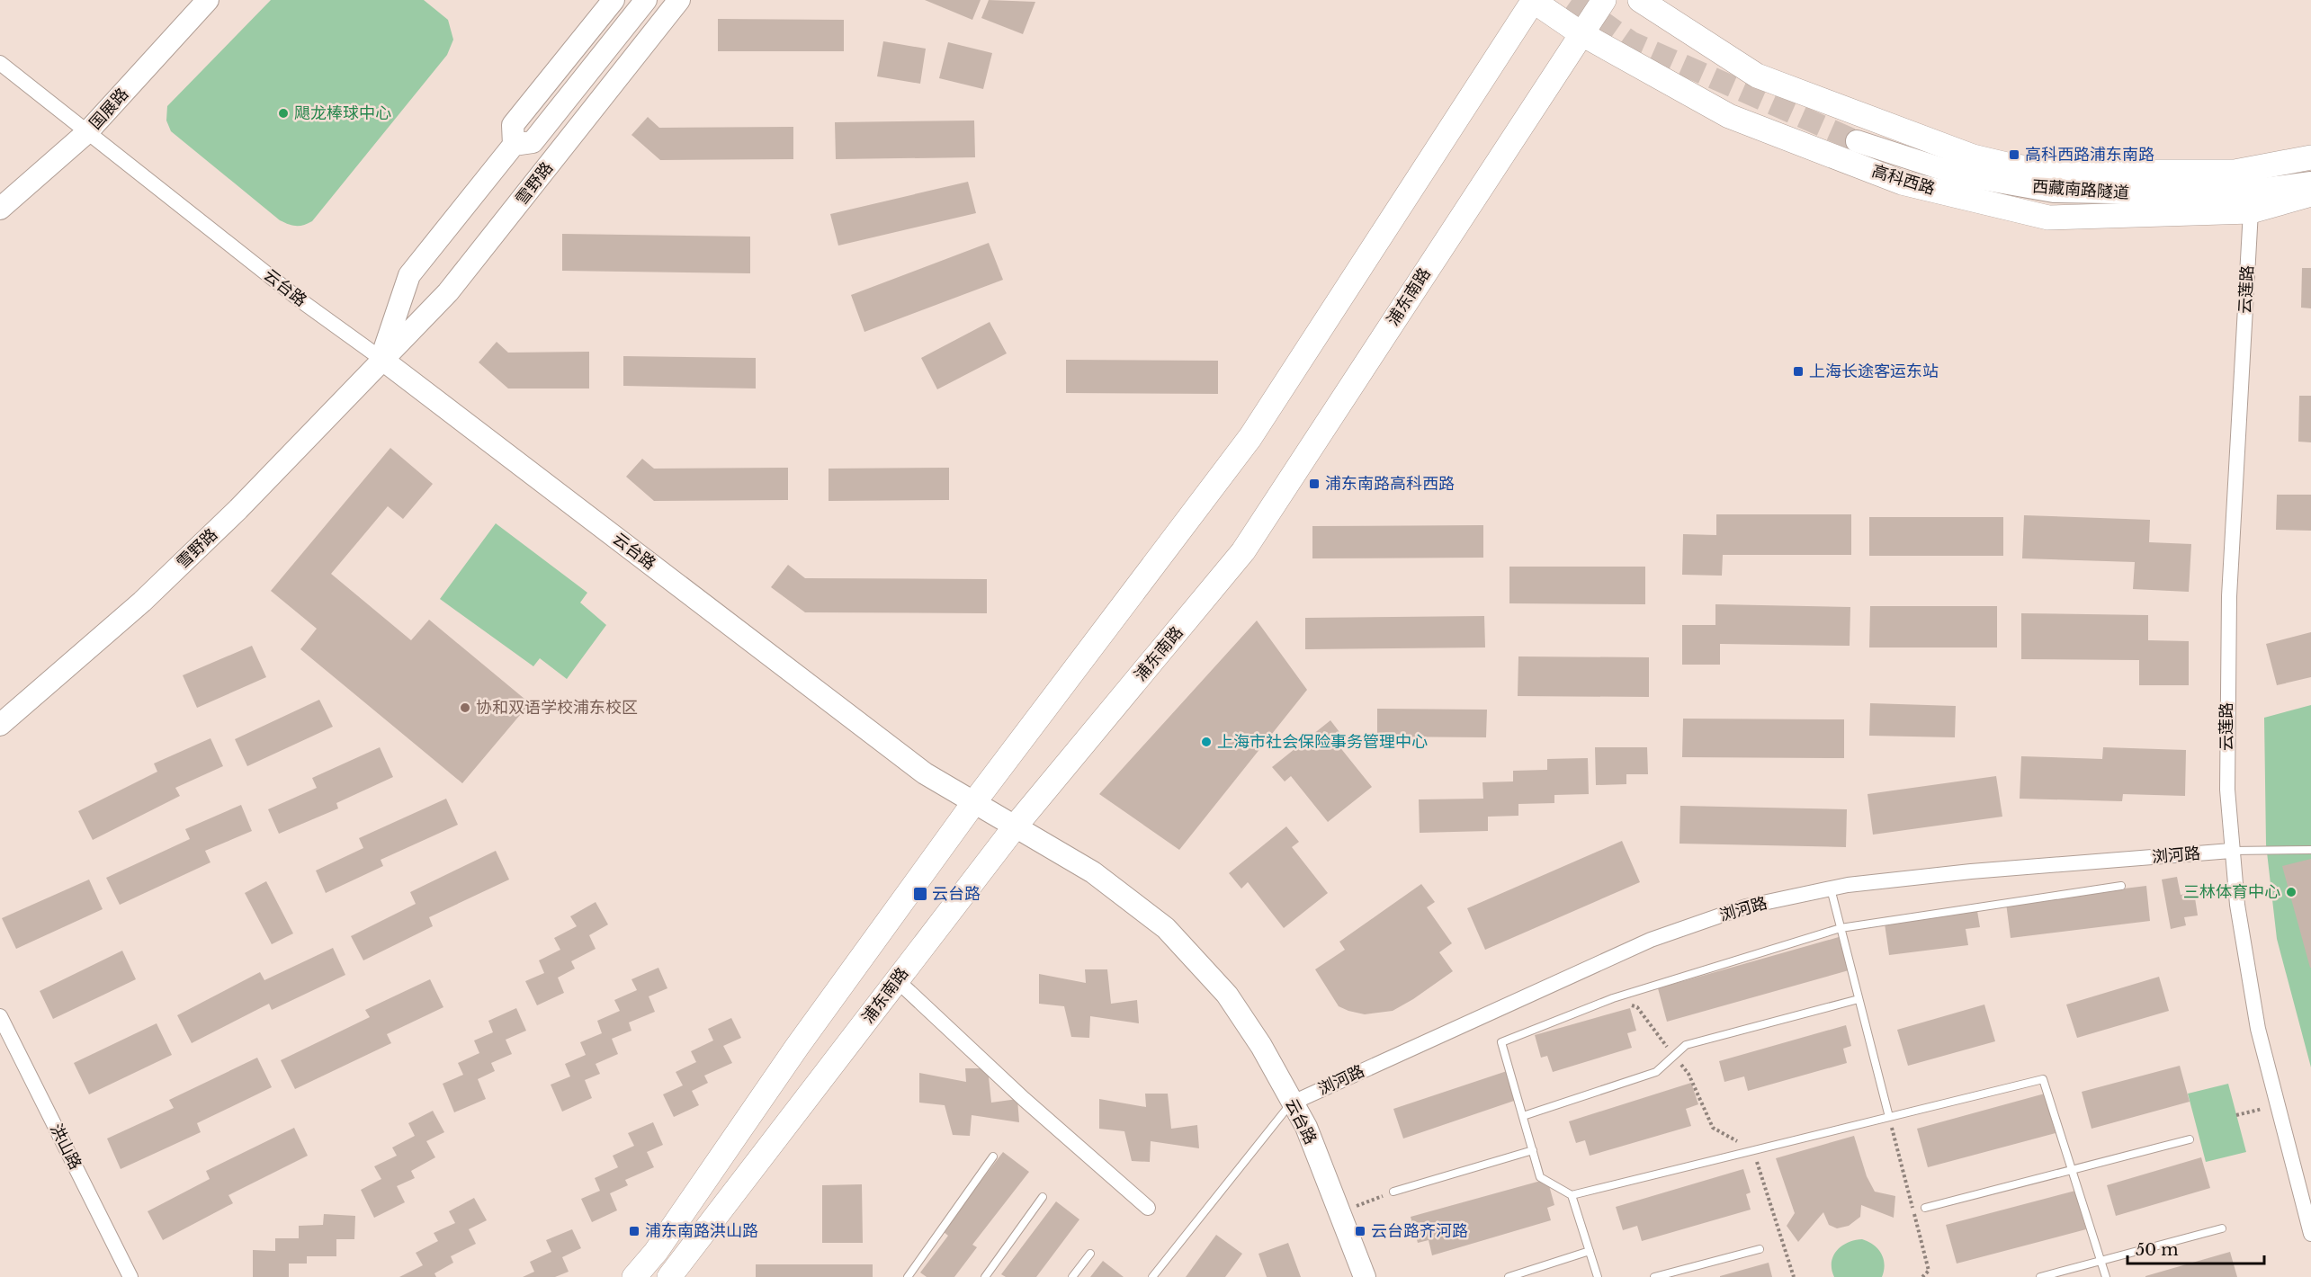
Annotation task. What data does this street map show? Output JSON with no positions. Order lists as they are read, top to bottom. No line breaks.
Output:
{"streets":{"main road":["高科西路","浦东南路"],"street":["国展路","雪野路","西藏南路隧道","云台路","云莲路","浏河路","洪山路"]},"crossings":[["国展路","云台路"],["高科西路","云莲路"],["高科西路","浦东南路"],["雪野路","云台路"],["云台路","浦东南路"],["云台路","浏河路"],["云莲路","浏河路"]],"places":{"other":["飓龙棒球中心","协和双语学校浦东校区","上海市社会保险事务管理中心","三林体育中心"],"transit":["高科西路浦东南路","上海长途客运东站","浦东南路高科西路","云台路","浦东南路洪山路","云台路齐河路"]},"scale_bar":"50 m"}
